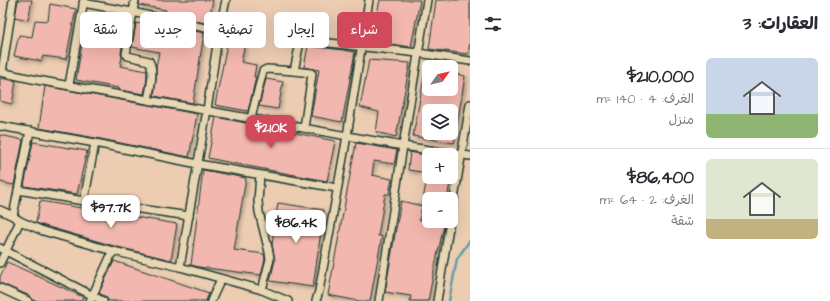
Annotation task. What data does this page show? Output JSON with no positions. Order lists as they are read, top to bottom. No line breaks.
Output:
{"north":"top right","page":{"heading":"العقارات: 3","chip":["شراء","إيجار","تصفية","جديد","شقة"],"list":[{"name":"$210,000","note":"الغرف: 4 · 140 m² · منزل"},{"name":"$86,400","note":"الغرف: 2 · 64 m² · شقة"}],"map_buttons":["+","−"],"price":["$210K","$97.7K","$86.4K"]}}
